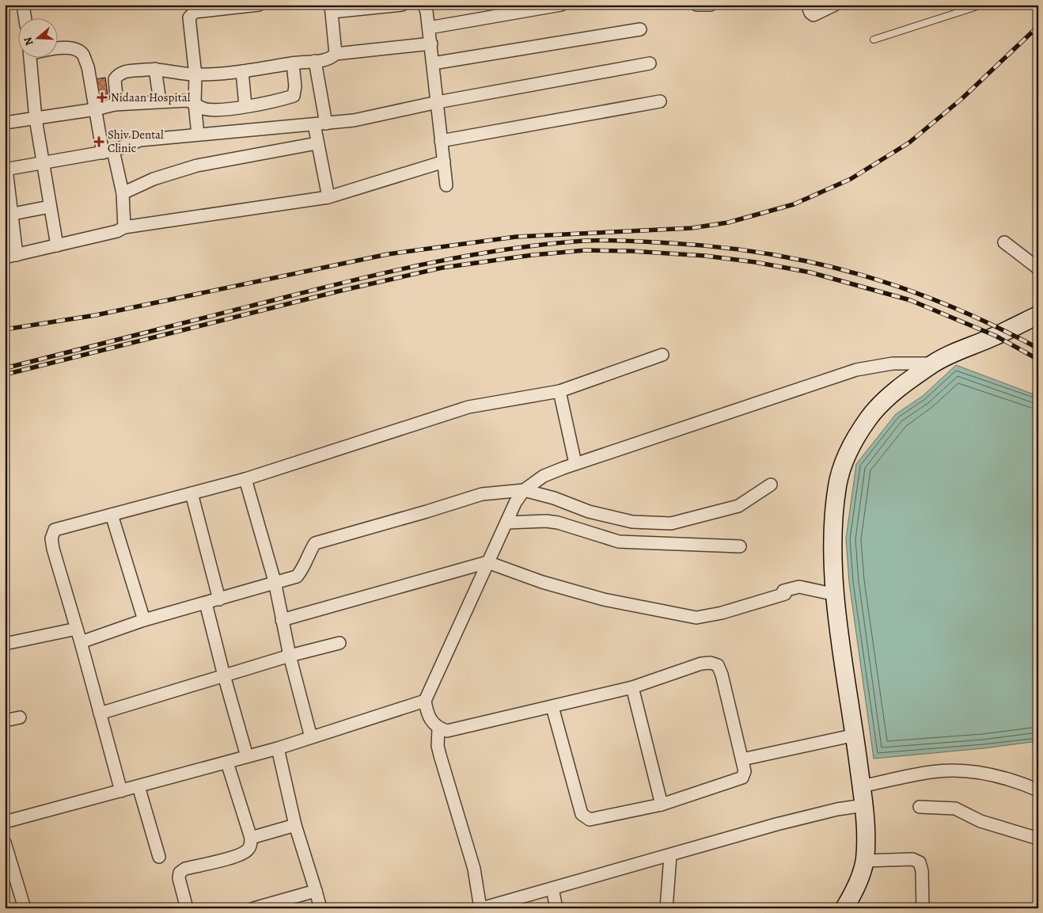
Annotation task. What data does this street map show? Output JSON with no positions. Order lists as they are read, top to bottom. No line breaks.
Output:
{"places":{"health":["Nidaan Hospital","Shiv Dental Clinic"]},"north":"left"}
